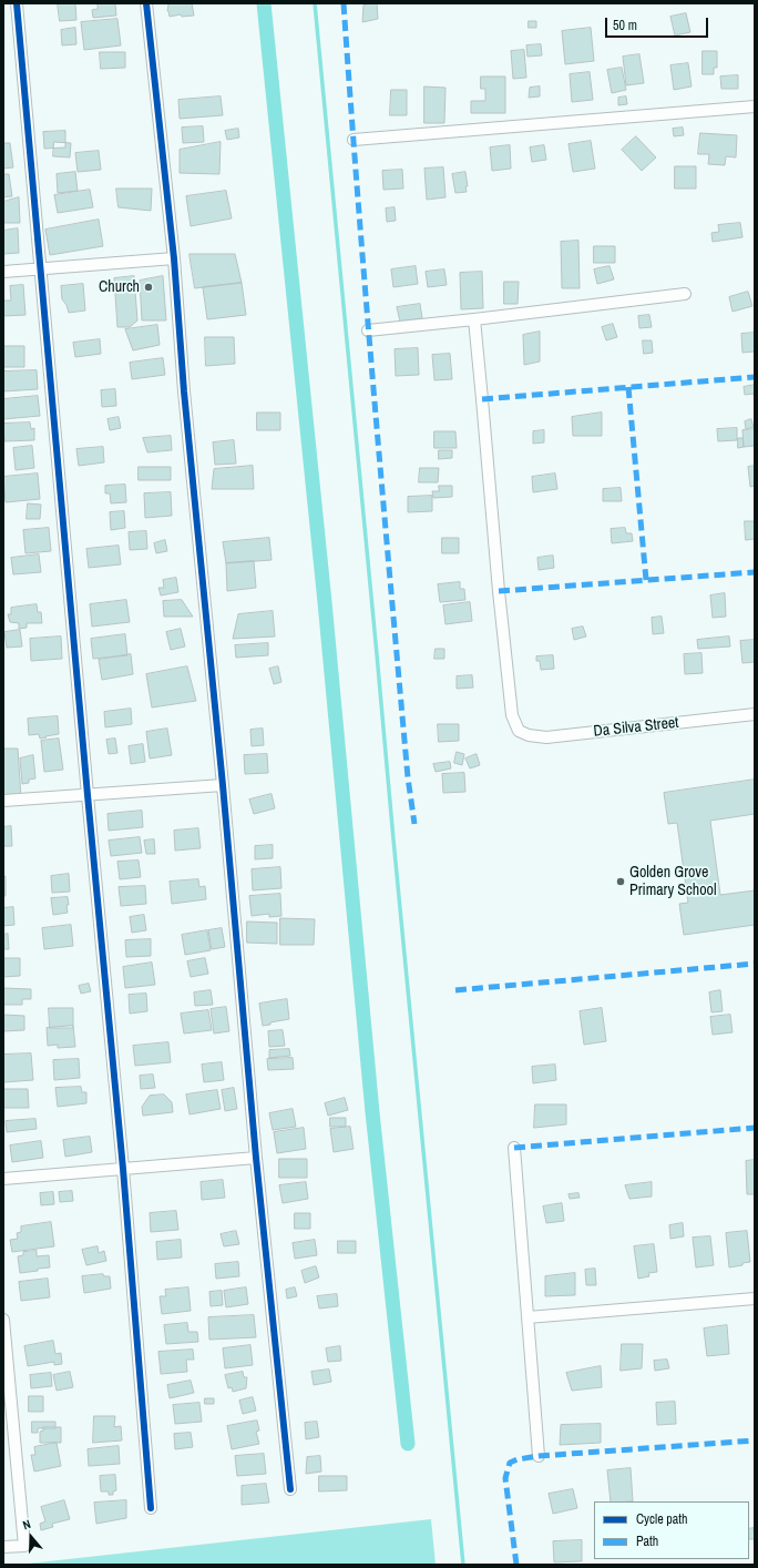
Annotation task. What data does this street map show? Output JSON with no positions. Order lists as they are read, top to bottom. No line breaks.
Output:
{"streets":{"street":["Da Silva Street"]},"places":["Church","Golden Grove Primary School"],"legend":["Cycle path","Path"],"scale_bar":"50 m","north":"top"}
